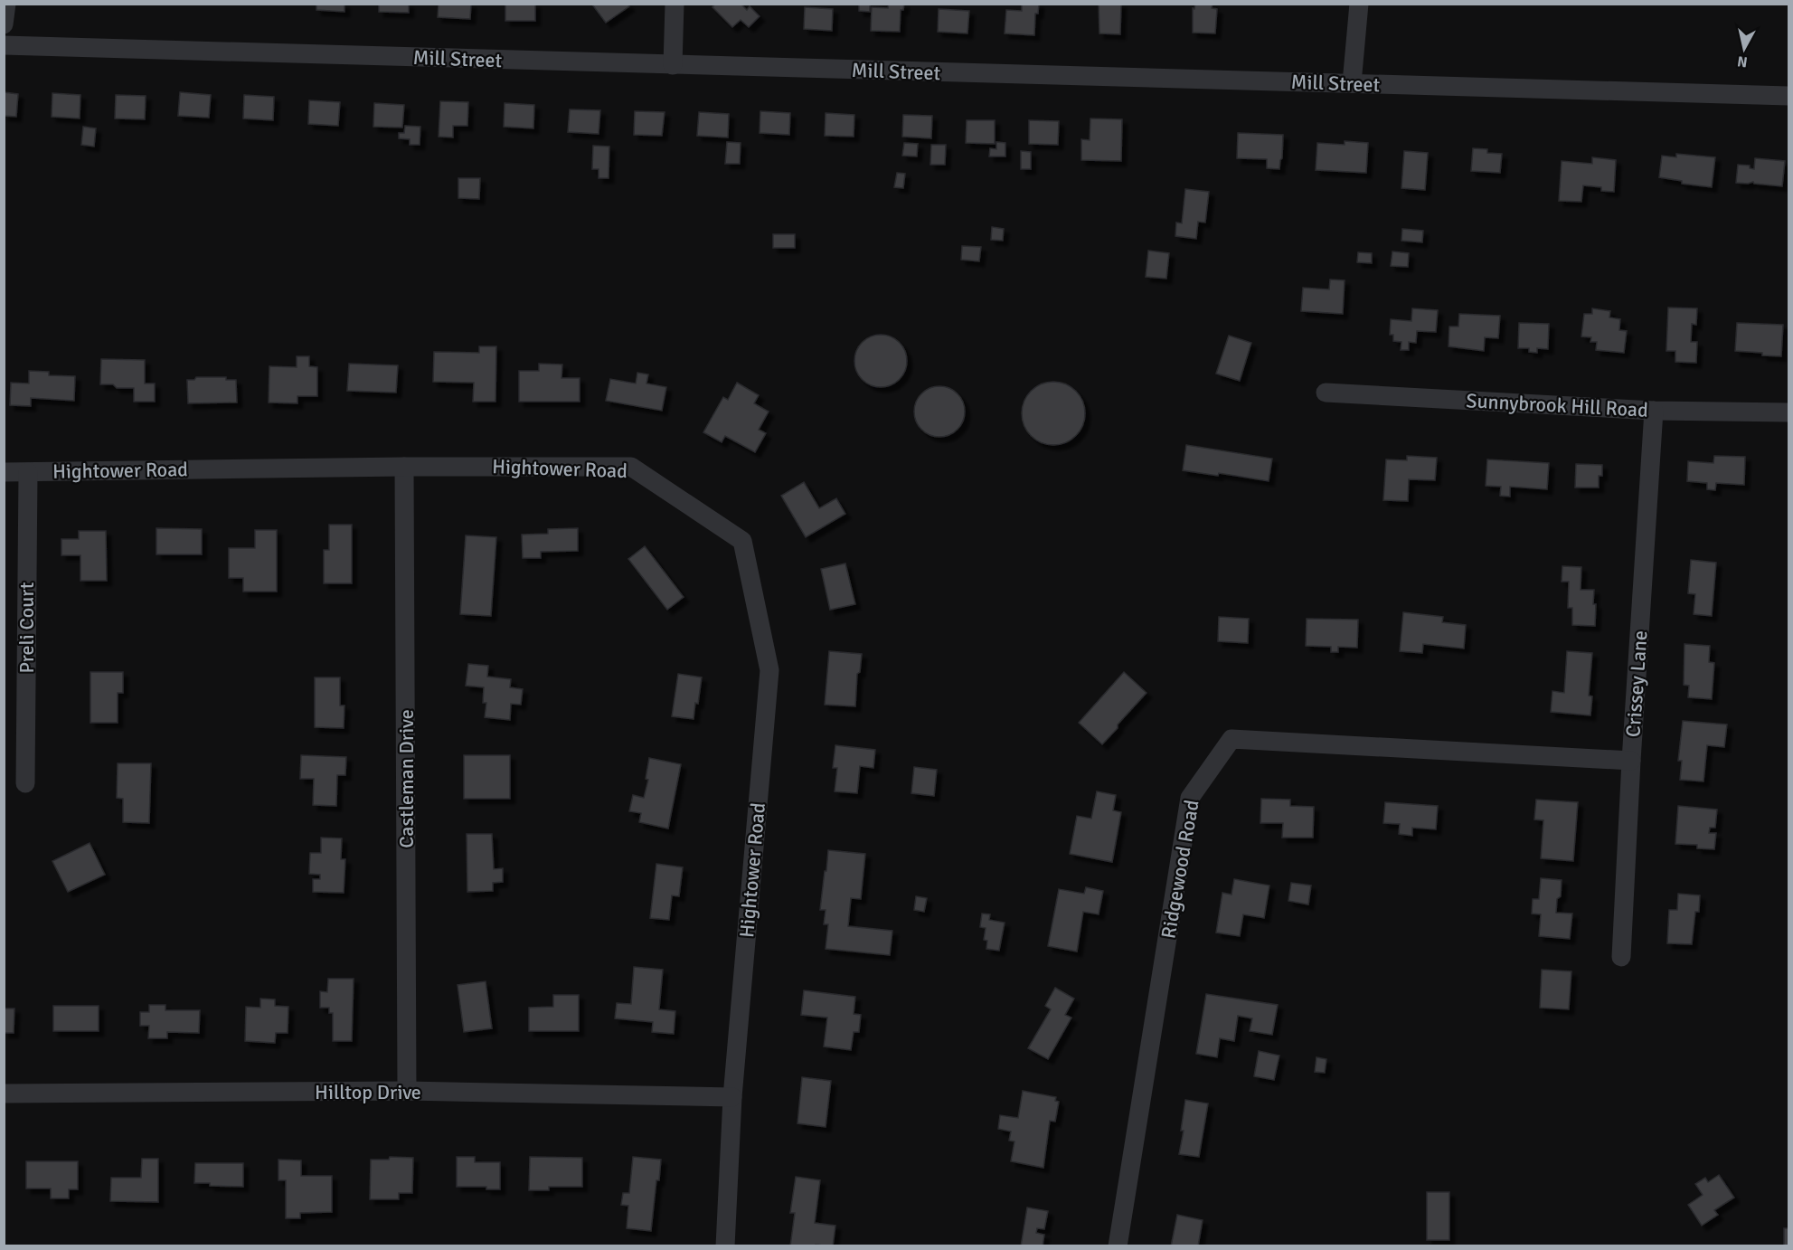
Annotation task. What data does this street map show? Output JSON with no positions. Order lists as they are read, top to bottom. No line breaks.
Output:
{"streets":{"street":["Mill Street","Sunnybrook Hill Road","Hightower Road","Preli Court","Crissey Lane","Castleman Drive","Ridgewood Road","Hilltop Drive"]},"crossings":[["Sunnybrook Hill Road","Crissey Lane"],["Hightower Road","Preli Court"],["Hightower Road","Castleman Drive"],["Hightower Road","Hilltop Drive"],["Crissey Lane","Ridgewood Road"],["Castleman Drive","Hilltop Drive"]],"north":"bottom"}
